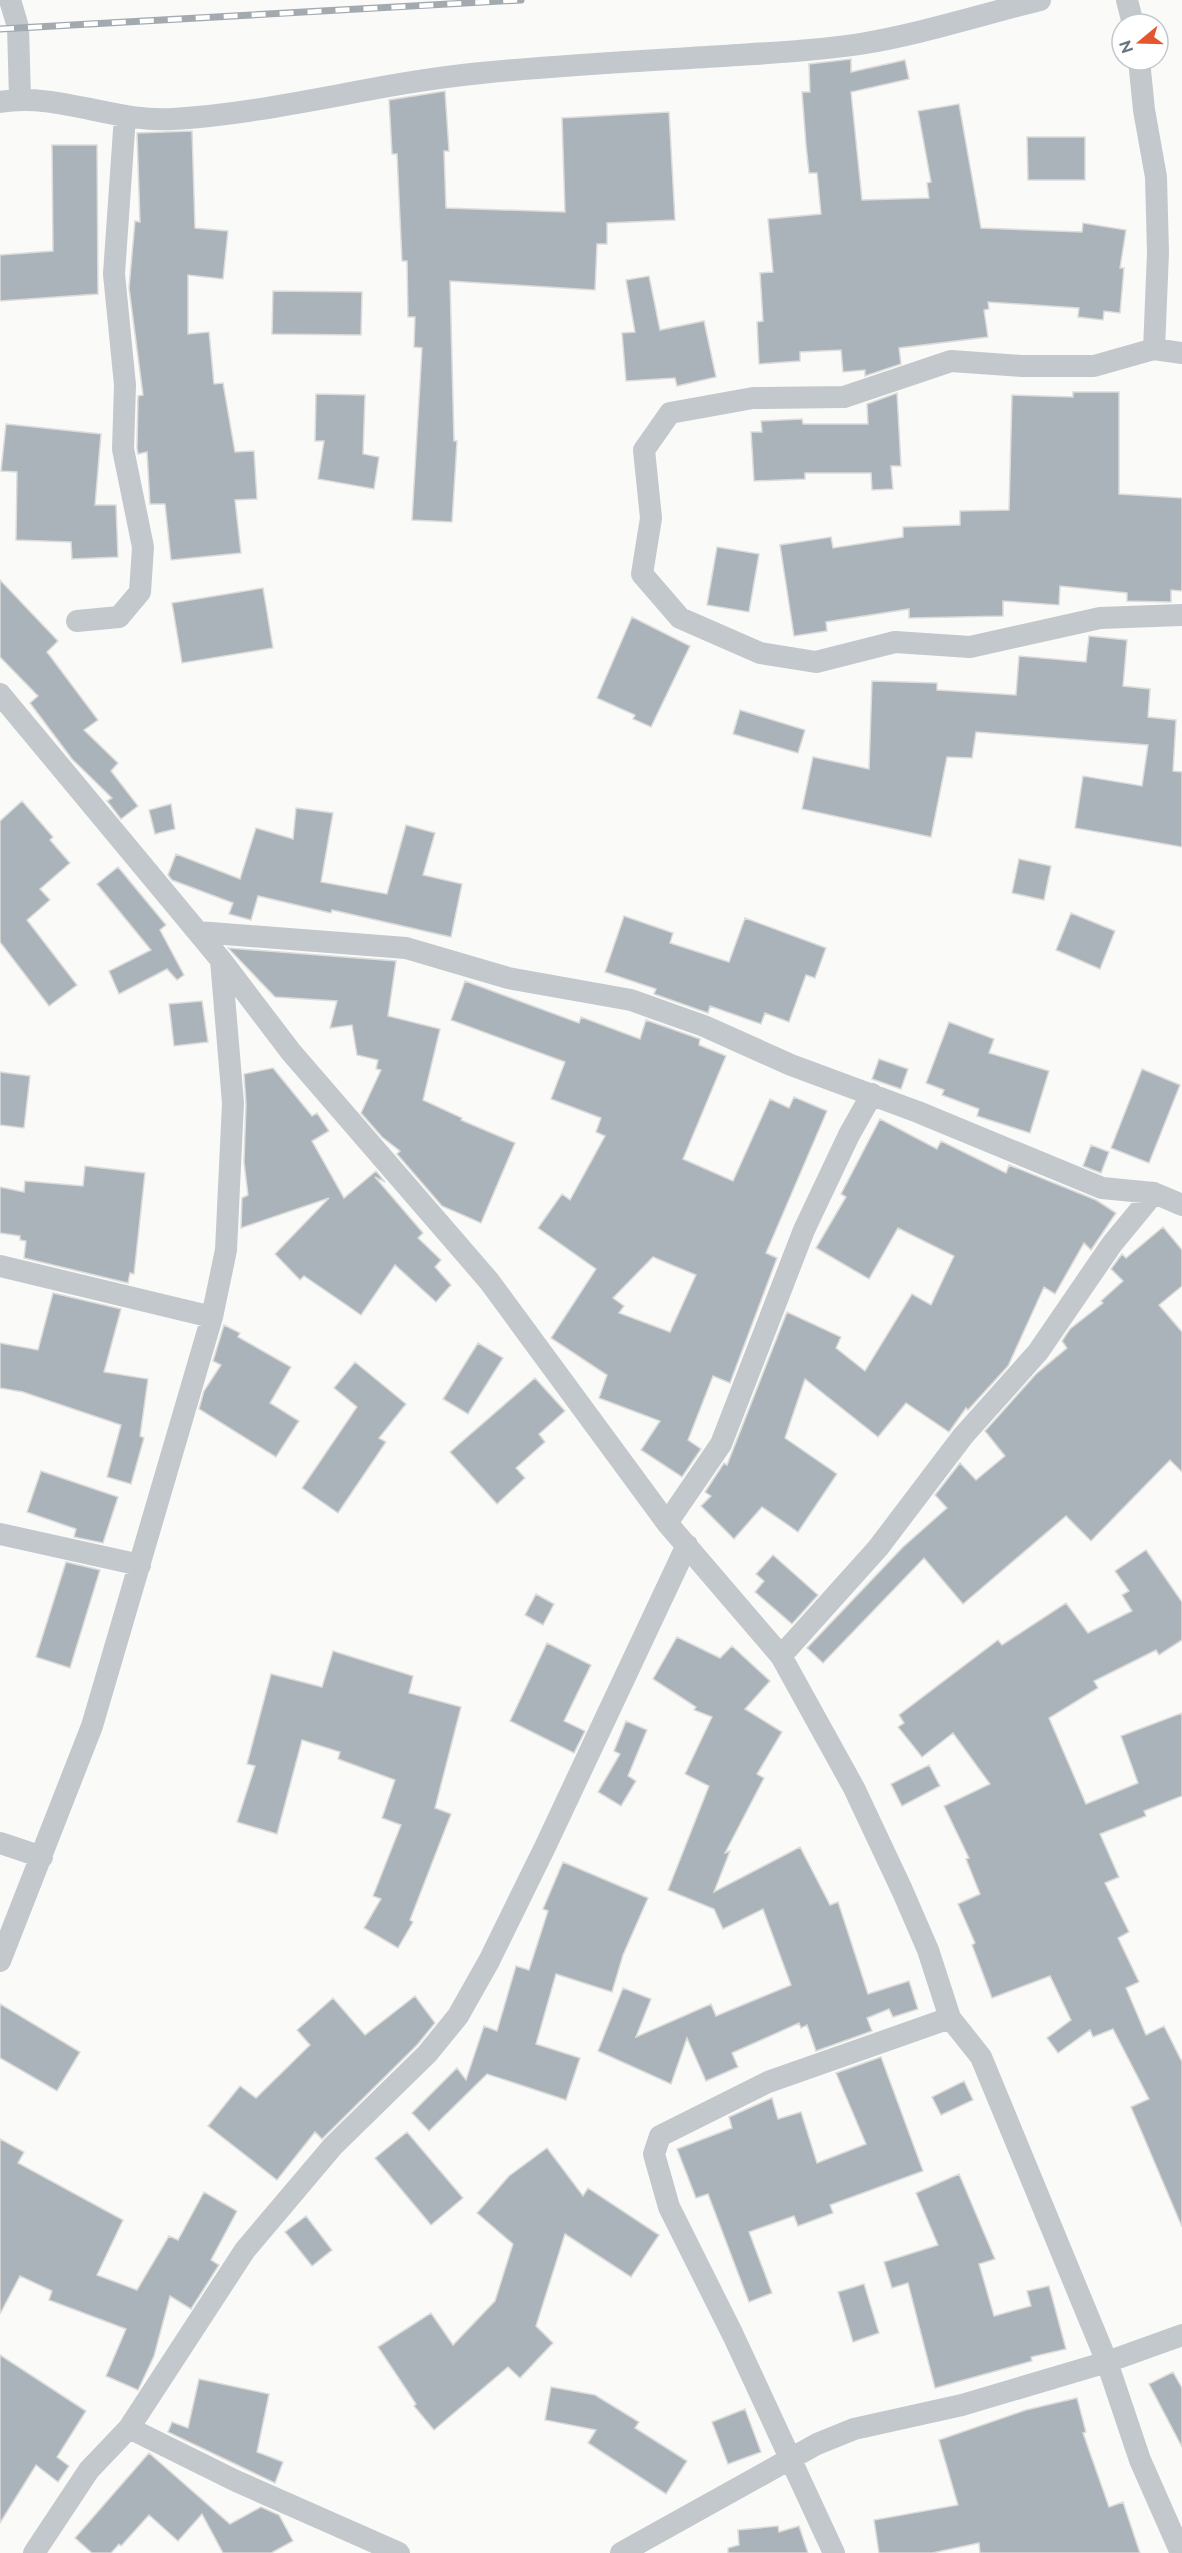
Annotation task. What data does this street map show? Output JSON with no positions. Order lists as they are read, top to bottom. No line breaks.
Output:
{"north":"left"}
